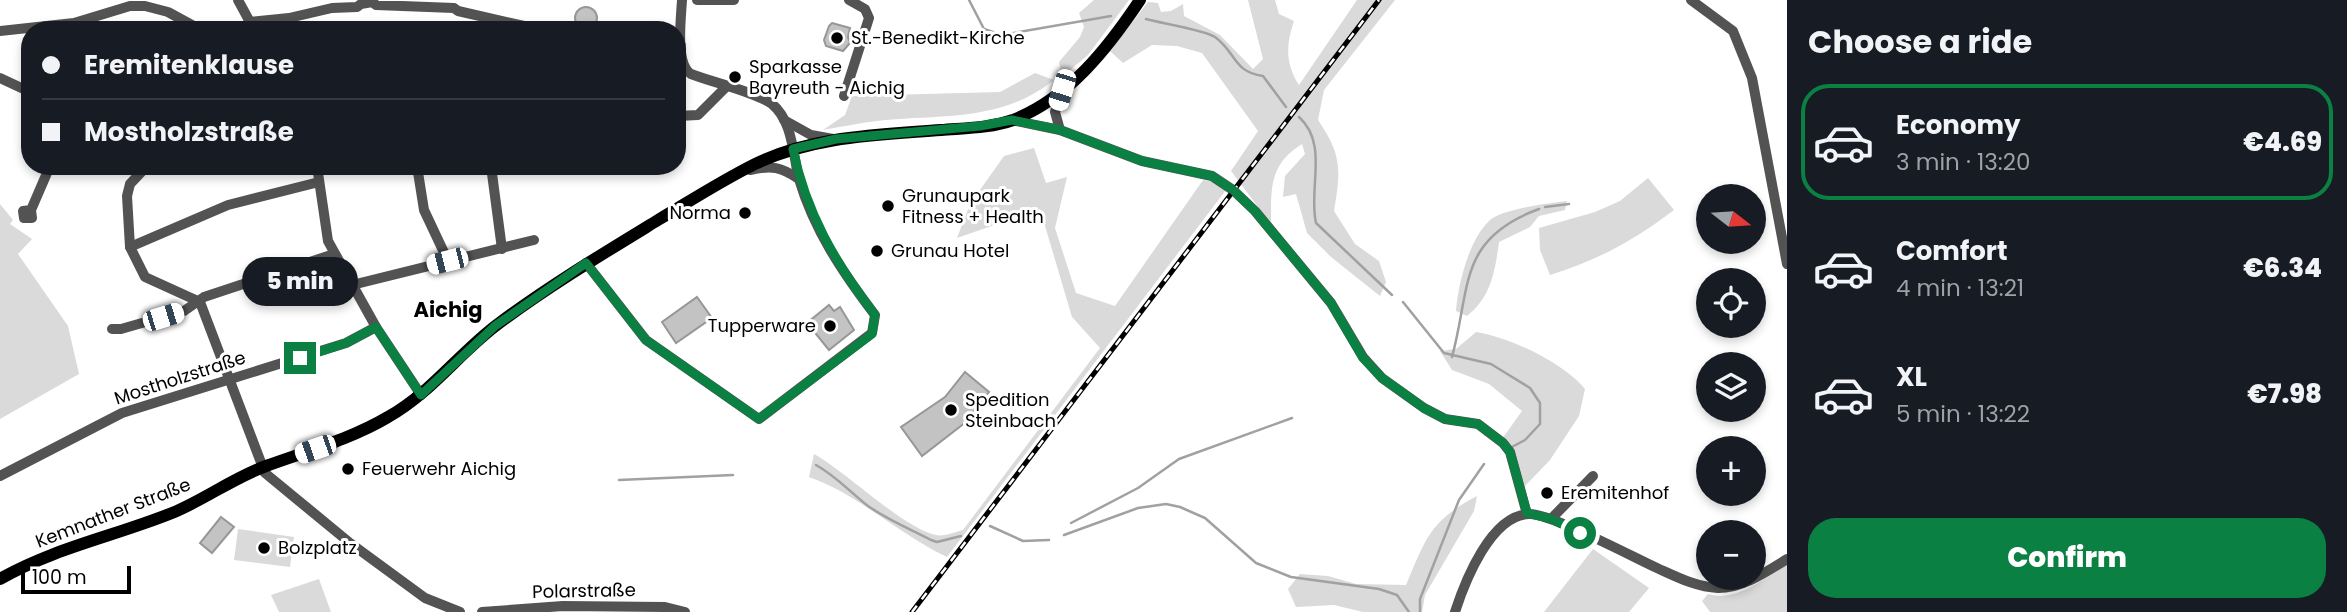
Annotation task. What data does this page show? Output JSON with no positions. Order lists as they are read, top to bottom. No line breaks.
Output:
{"streets":{"main road":["Kemnather Straße"],"street":["Mostholzstraße","Polarstraße"]},"districts":["Aichig"],"places":["St.-Benedikt-Kirche","Sparkasse Bayreuth - Aichig","Grunaupark Fitness + Health","Norma","Grunau Hotel","Tupperware","Spedition Steinbach","Feuerwehr Aichig","Eremitenhof","Bolzplatz"],"scale_bar":"100 m","north":"right","page":{"heading":"Choose a ride","banner":["Eremitenklause","Mostholzstraße"],"list":[{"name":"Economy","note":"3 min · 13:20","value":"€4.69"},{"name":"Comfort","note":"4 min · 13:21","value":"€6.34"},{"name":"XL","note":"5 min · 13:22","value":"€7.98"}],"map_buttons":["+","−"],"bubble":"5 min","buttons":"Confirm","scale":"100 m"}}
